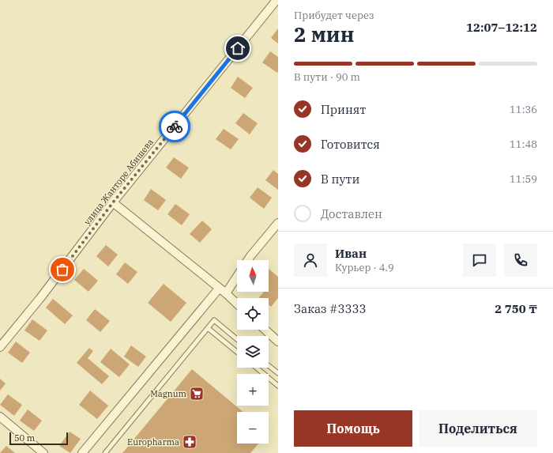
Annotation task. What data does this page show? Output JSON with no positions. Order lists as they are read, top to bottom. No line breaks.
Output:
{"streets":{"street":["улица Жанторе Абишева"]},"places":{"supermarket":["Magnum"],"pharmacy":["Europharma"]},"scale_bar":"50 m","north":"top","page":{"heading":["2 мин","Прибудет через","12:07–12:12"],"panel":["Иван","Курьер · 4.9","Заказ #3333","2 750 ₸"],"bar":"В пути · 90 m","list":[["Принят","11:36"],["Готовится","11:48"],["В пути","11:59"],"Доставлен"],"map_buttons":["+","−"],"buttons":["Помощь","Поделиться"],"scale":"50 m"}}
